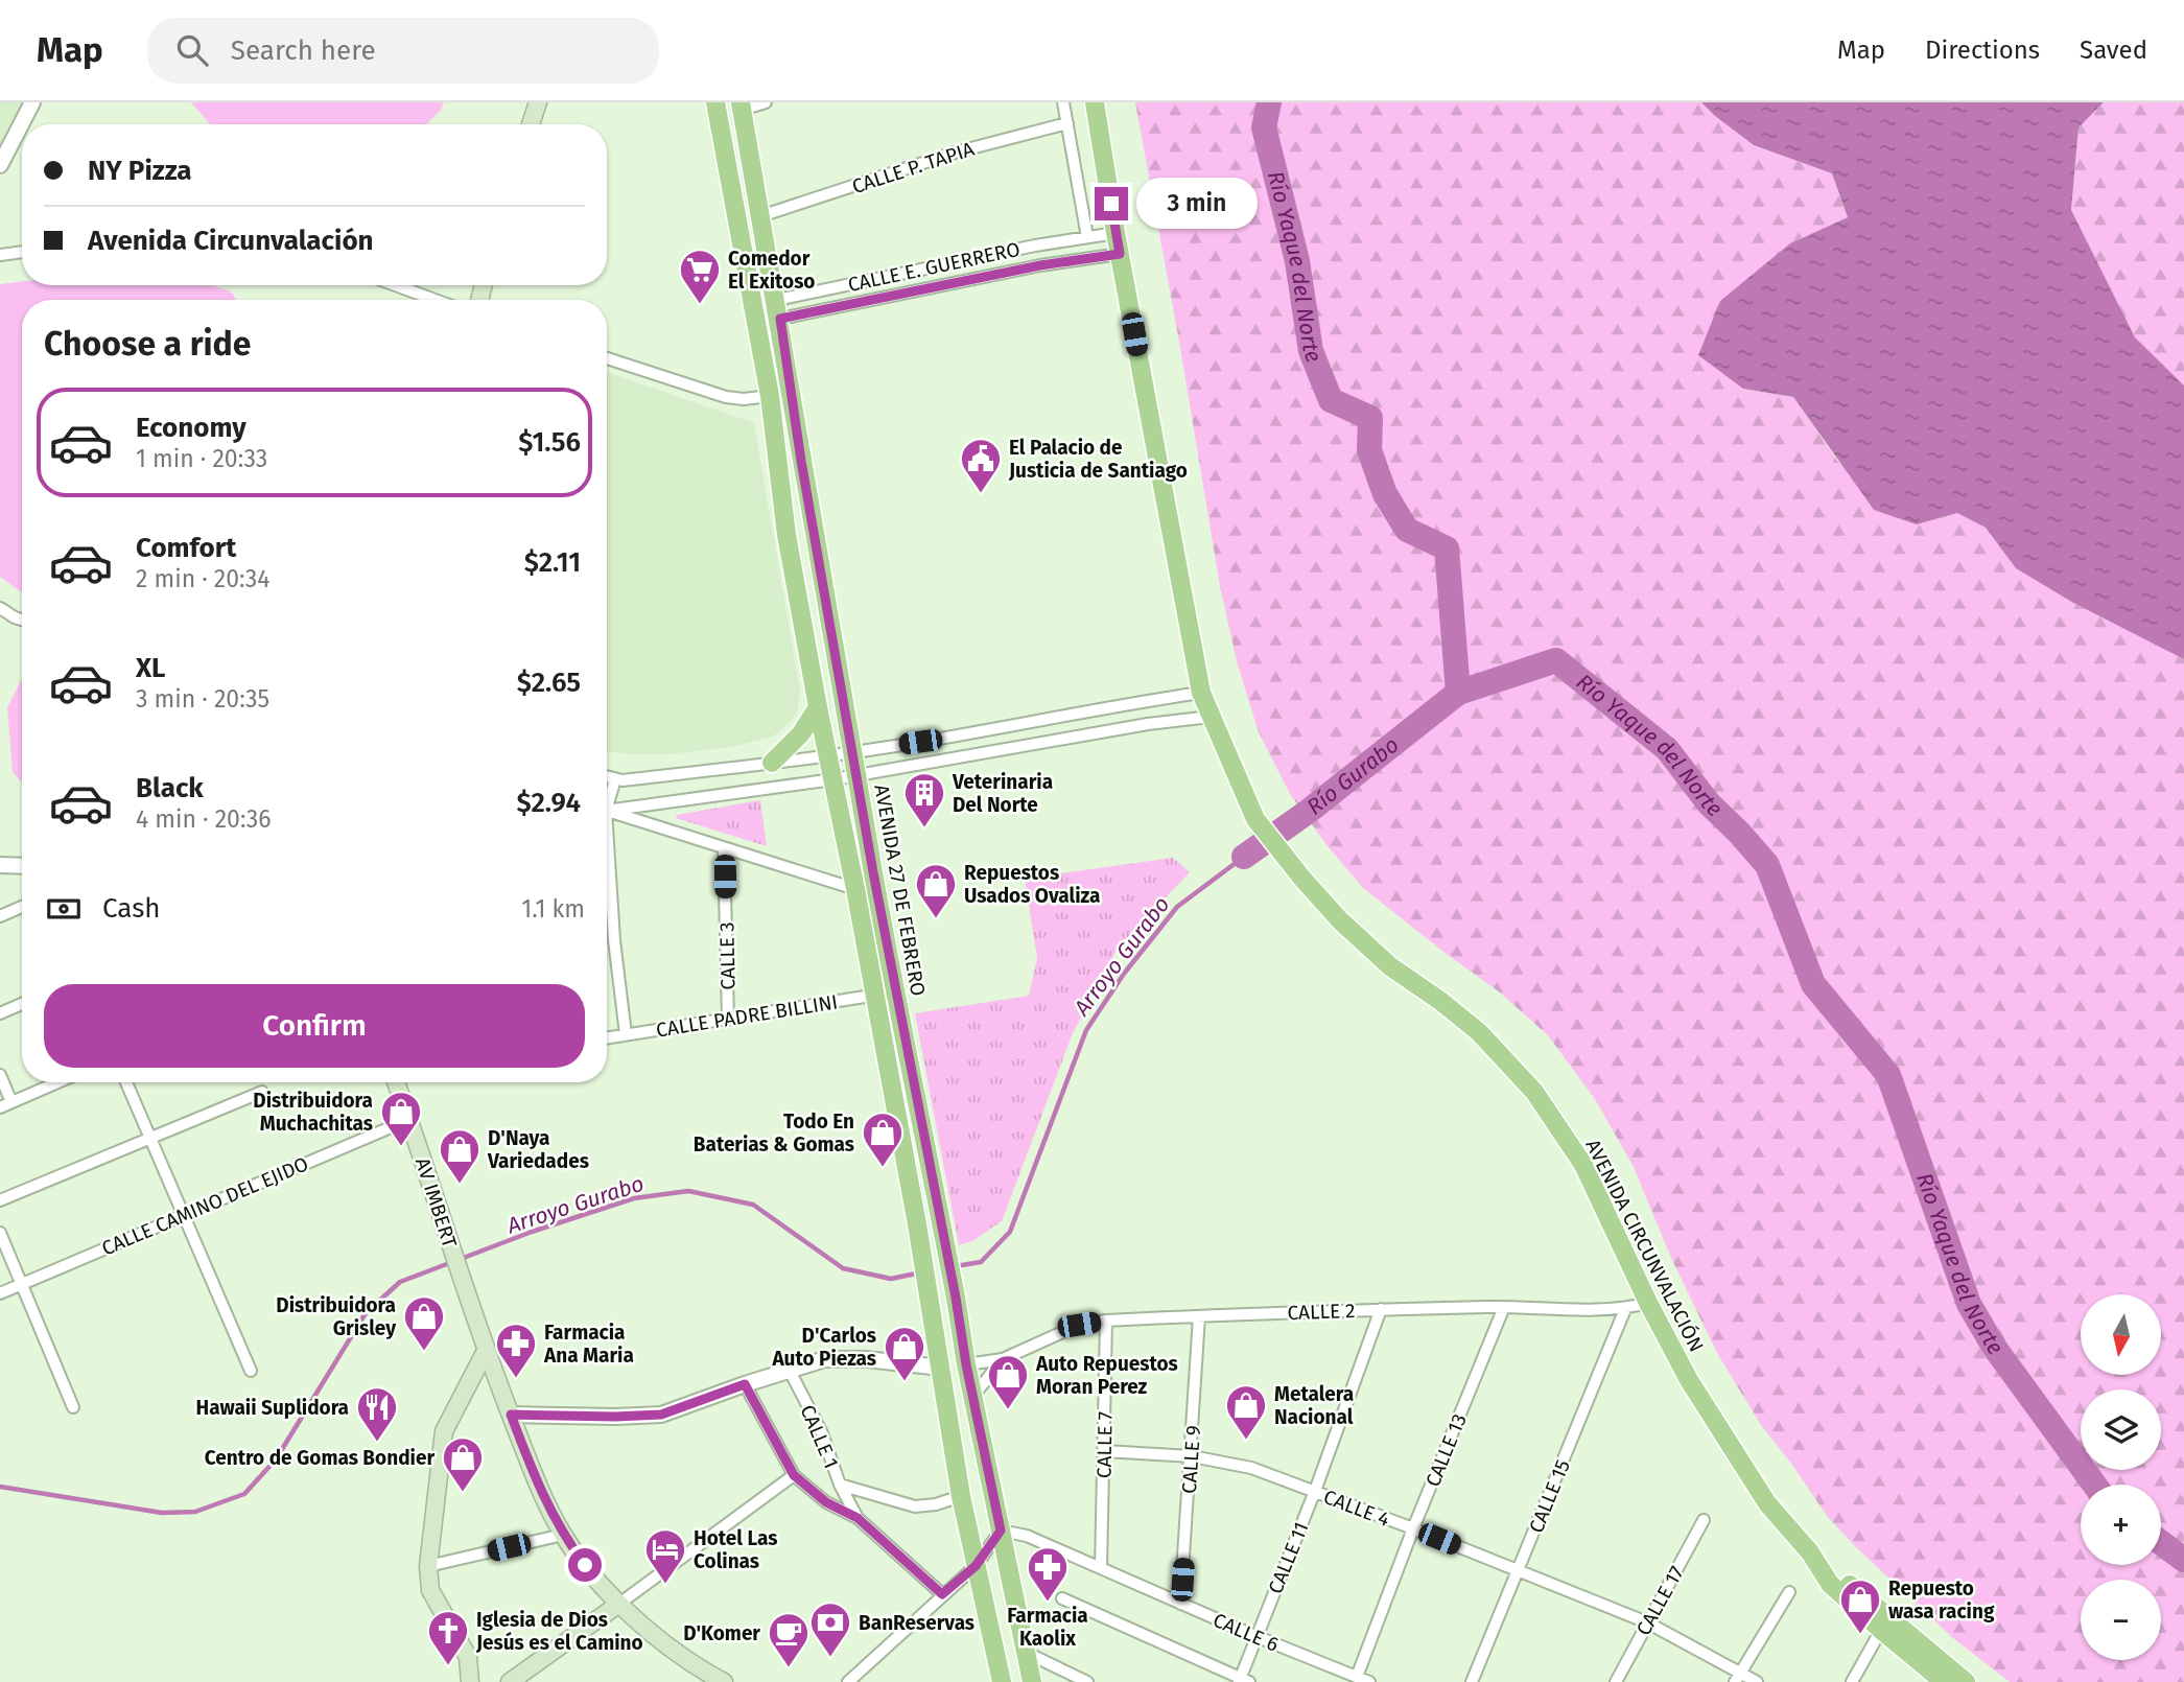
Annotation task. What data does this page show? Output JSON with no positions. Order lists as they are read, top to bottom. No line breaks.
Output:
{"streets":{"main road":["AVENIDA 27 DE FEBRERO","AV IMBERT","AVENIDA CIRCUNVALACIÓN"],"street":["CALLE P. TAPIA","CALLE E. GUERRERO","CALLE 3","CALLE PADRE BILLINI","CALLE CAMINO DEL EJIDO","CALLE 2","CALLE 1","CALLE 7","CALLE 13","CALLE 9","CALLE 15","CALLE 4","CALLE 11","CALLE 17","CALLE 6"]},"crossings":[["CALLE P. TAPIA","AVENIDA 27 DE FEBRERO"],["CALLE E. GUERRERO","AVENIDA 27 DE FEBRERO"],["CALLE E. GUERRERO","AVENIDA CIRCUNVALACIÓN"],["AVENIDA 27 DE FEBRERO","CALLE PADRE BILLINI"],["AVENIDA 27 DE FEBRERO","CALLE 2"],["AVENIDA 27 DE FEBRERO","CALLE 6"],["CALLE 3","CALLE PADRE BILLINI"],["AV IMBERT","CALLE CAMINO DEL EJIDO"],["AVENIDA CIRCUNVALACIÓN","CALLE 2"],["CALLE 2","CALLE 7"],["CALLE 2","CALLE 13"],["CALLE 2","CALLE 9"],["CALLE 2","CALLE 15"],["CALLE 2","CALLE 11"],["CALLE 7","CALLE 4"],["CALLE 7","CALLE 6"],["CALLE 13","CALLE 4"],["CALLE 13","CALLE 6"],["CALLE 9","CALLE 4"],["CALLE 9","CALLE 6"],["CALLE 15","CALLE 4"],["CALLE 4","CALLE 11"],["CALLE 4","CALLE 17"],["CALLE 11","CALLE 6"]],"water":["Río Yaque del Norte","Río Gurabo","Arroyo Gurabo"],"places":{"supermarket":["Comedor El Exitoso"],"public building":["El Palacio de Justicia de Santiago"],"building":["Veterinaria Del Norte"],"shop":["Repuestos Usados Ovaliza","Distribuidora Muchachitas","Todo En Baterias & Gomas","D'Naya Variedades","Distribuidora Grisley","D'Carlos Auto Piezas","Auto Repuestos Moran Perez","Metalera Nacional","Centro de Gomas Bondier","Repuesto wasa racing"],"pharmacy":["Farmacia Ana Maria","Farmacia Kaolix"],"restaurant":["Hawaii Suplidora"],"hotel":["Hotel Las Colinas"],"bank":["BanReservas"],"church":["Iglesia de Dios Jesús es el Camino"],"cafe":["D'Komer"]},"north":"bottom","page":{"header":"Map","search":"Search here","nav":["Map","Directions","Saved"],"banner":["NY Pizza","Avenida Circunvalación"],"bubble":"3 min","heading":"Choose a ride","list":[{"name":"Economy","note":"1 min · 20:33","value":"$1.56"},{"name":"Comfort","note":"2 min · 20:34","value":"$2.11"},{"name":"XL","note":"3 min · 20:35","value":"$2.65"},{"name":"Black","note":"4 min · 20:36","value":"$2.94"}],"pay":["Cash","1.1 km"],"buttons":"Confirm","map_buttons":["+","−"]}}
